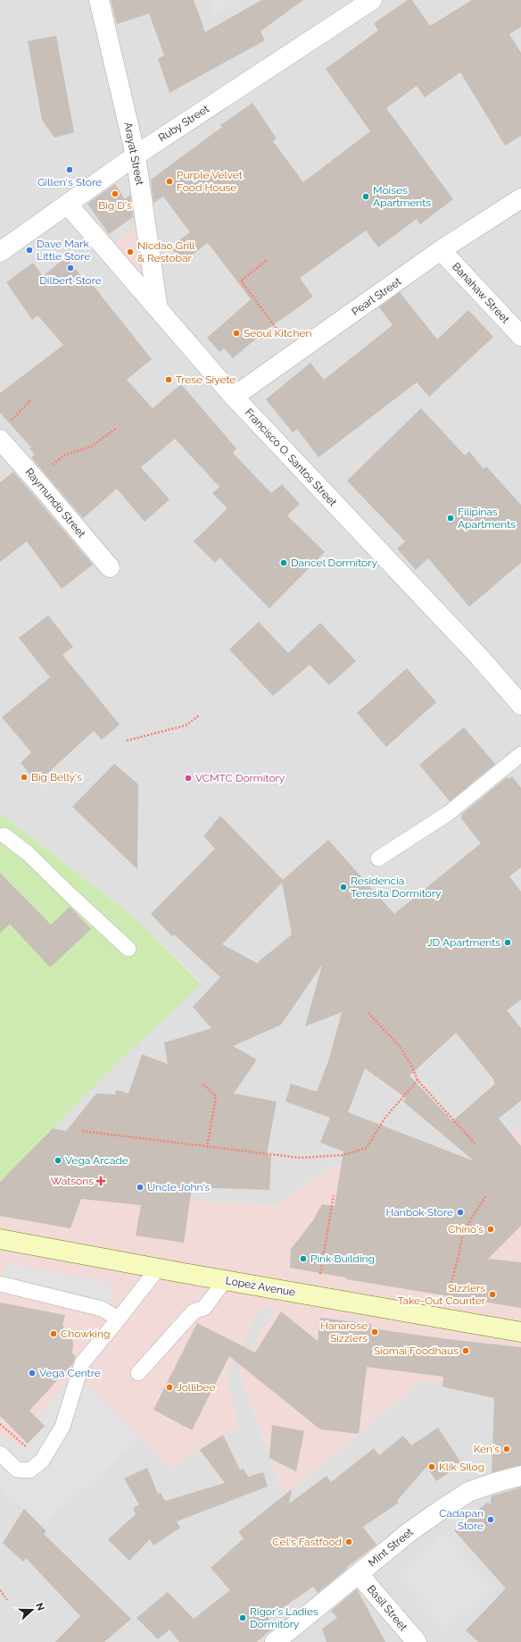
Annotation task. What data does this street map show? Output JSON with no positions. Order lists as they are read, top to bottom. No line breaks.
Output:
{"streets":{"main road":["Lopez Avenue"],"street":["Ruby Street","Arayat Street","Banahaw Street","Pearl Street","Francisco O. Santos Street","Raymundo Street","Mint Street","Basil Street"]},"crossings":[["Ruby Street","Arayat Street"],["Ruby Street","Francisco O. Santos Street"],["Arayat Street","Francisco O. Santos Street"],["Banahaw Street","Pearl Street"],["Pearl Street","Francisco O. Santos Street"],["Mint Street","Basil Street"]],"places":{"other":["Gillen's Store","Purple Velvet Food House","Big D's","Moises Apartments","Dave Mark Little Store","Nicdao Grill & Restobar","Dilbert Store","Seoul Kitchen","Trese Siyete","Filipinas Apartments","Dancel Dormitory","Big Belly's","VCMTC Dormitory","Residencia Teresita Dormitory","JD Apartments","Vega Arcade","Uncle John's","Hanbok Store","Chino's","Pink Building","Sizzlers Take-Out Counter","Hanarose Sizzlers","Chowking","Siomai Foodhaus","Vega Centre","Jollibee","Ken's","Klik SIlog","Cadapan Store","Cel's Fastfood","Rigor's Ladies Dormitory"],"health":["Watsons"]},"north":"right"}
